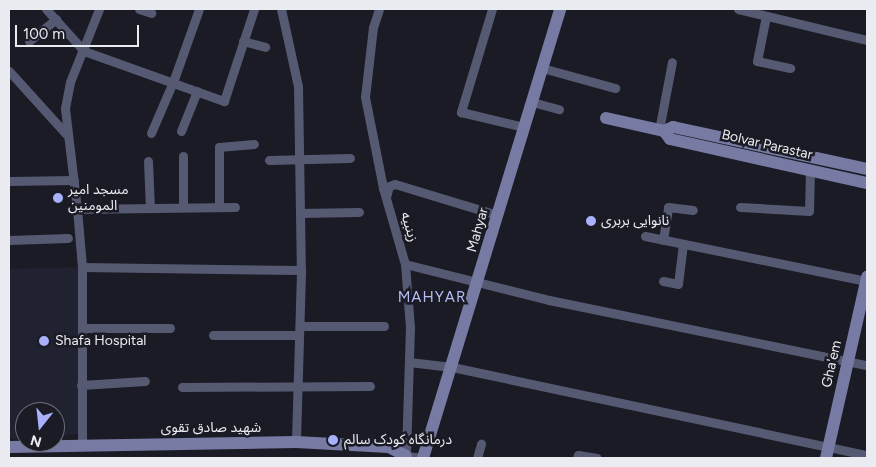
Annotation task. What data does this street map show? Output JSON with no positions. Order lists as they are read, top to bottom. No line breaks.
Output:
{"streets":{"street":["Bolvar Parastar","زینبیه","Mahyar","Gha'em","شهید صادق تقوی"]},"crossings":[["زینبیه","شهید صادق تقوی"]],"districts":["MAHYAR"],"places":["مسجد امیر المومنین","نانوایی بربری","Shafa Hospital","درمانگاه کودک سالم"],"scale_bar":"100 m","north":"bottom"}
